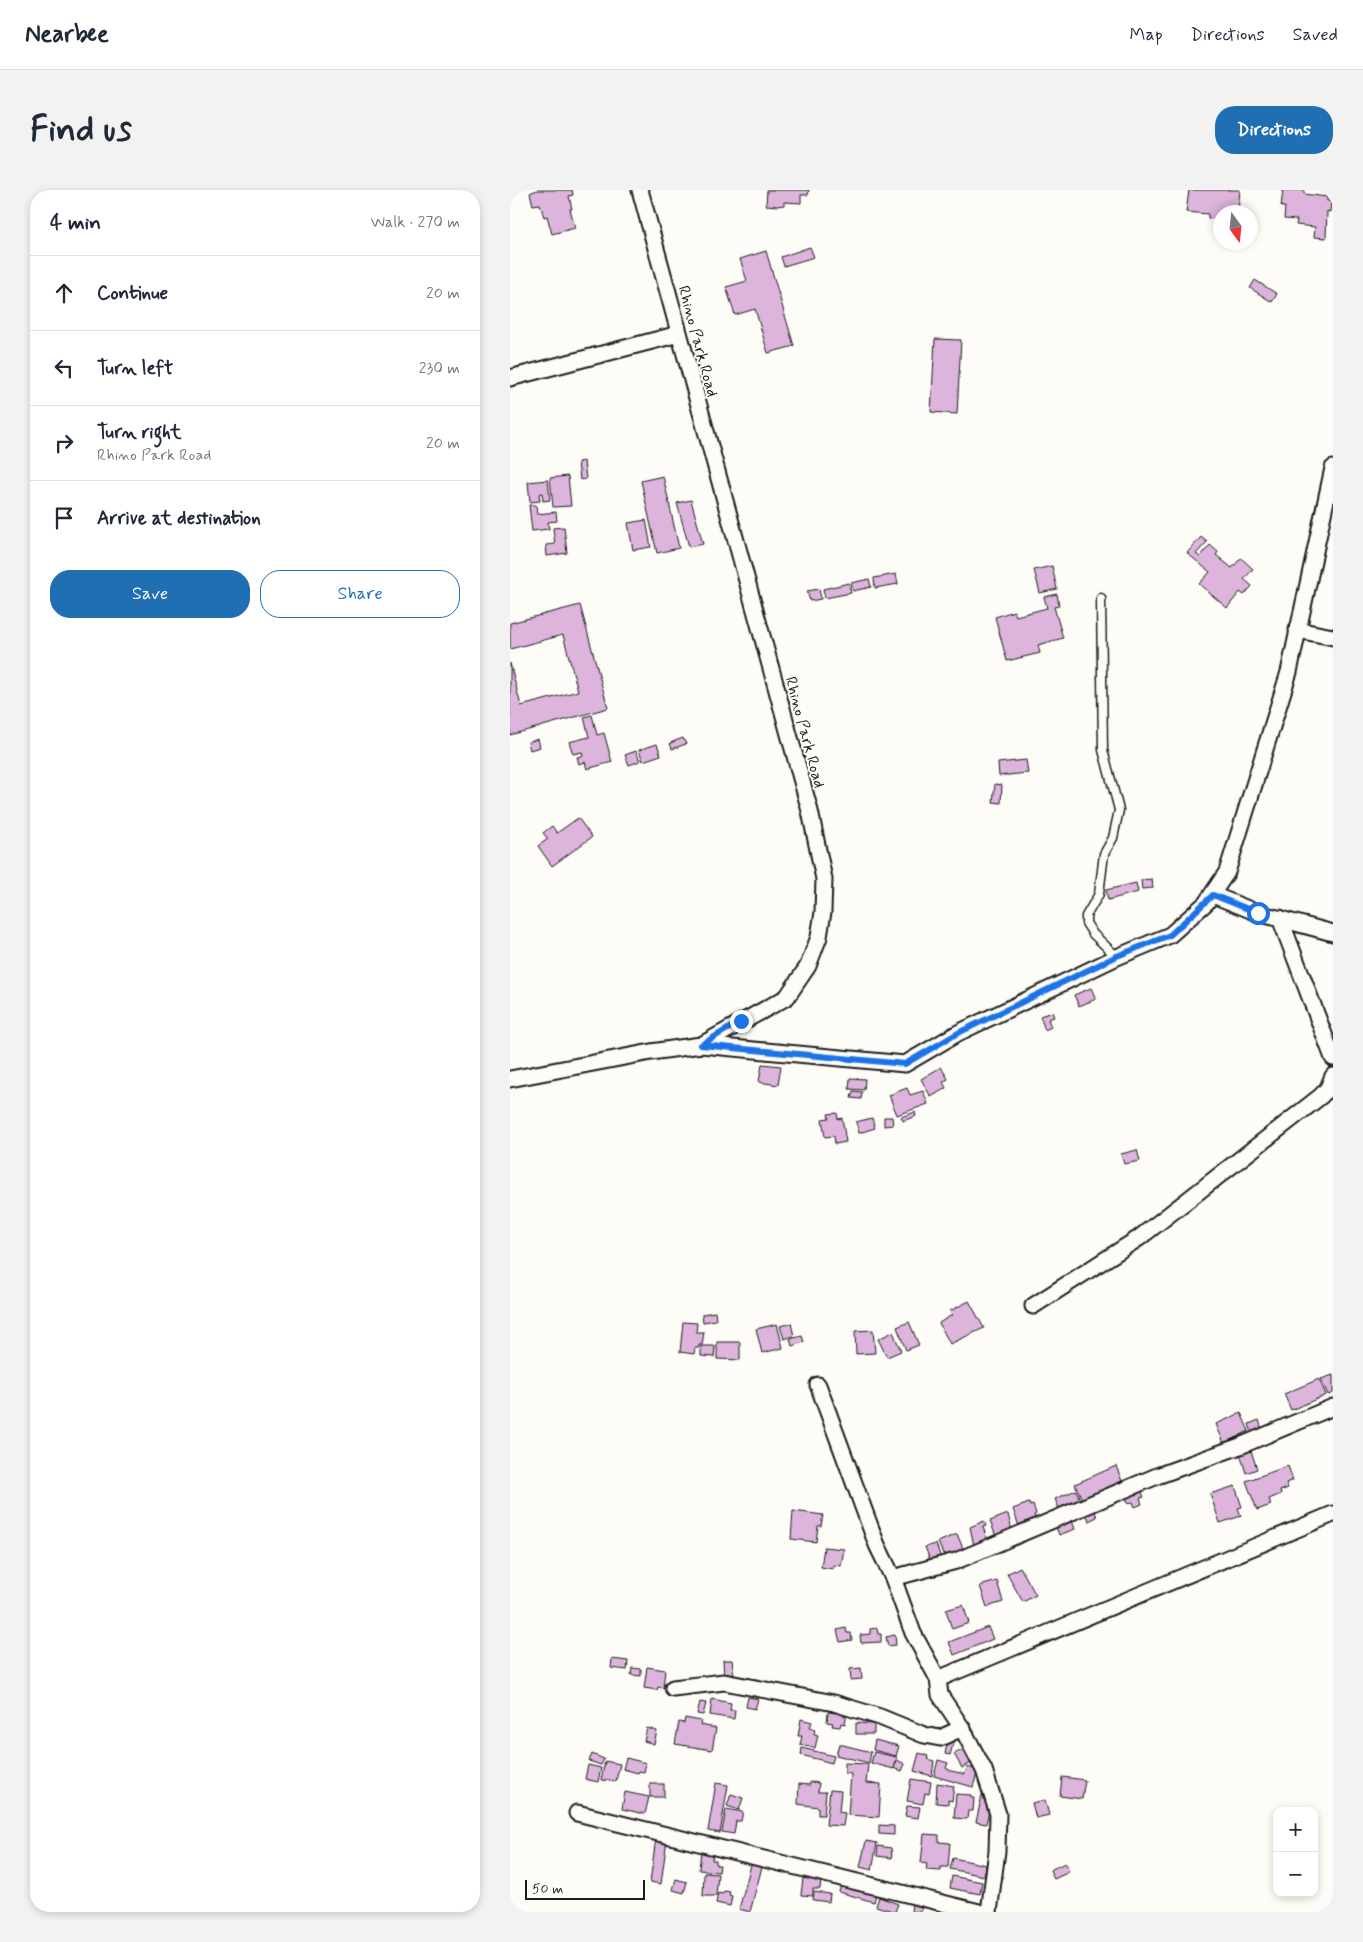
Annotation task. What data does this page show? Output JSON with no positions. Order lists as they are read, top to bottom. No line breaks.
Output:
{"streets":{"street":["Rhino Park Road"]},"scale_bar":"50 m","north":"bottom","page":{"header":"Nearbee","nav":["Map","Directions","Saved"],"buttons":["Directions",["Save","Share"]],"title":"Find us","heading":["4 min","Walk · 270 m"],"list":[["Continue","20 m"],["Turn left","230 m"],["Turn right","Rhino Park Road","20 m"],"Arrive at destination"],"map_buttons":["+","−"],"scale":"50 m"}}
